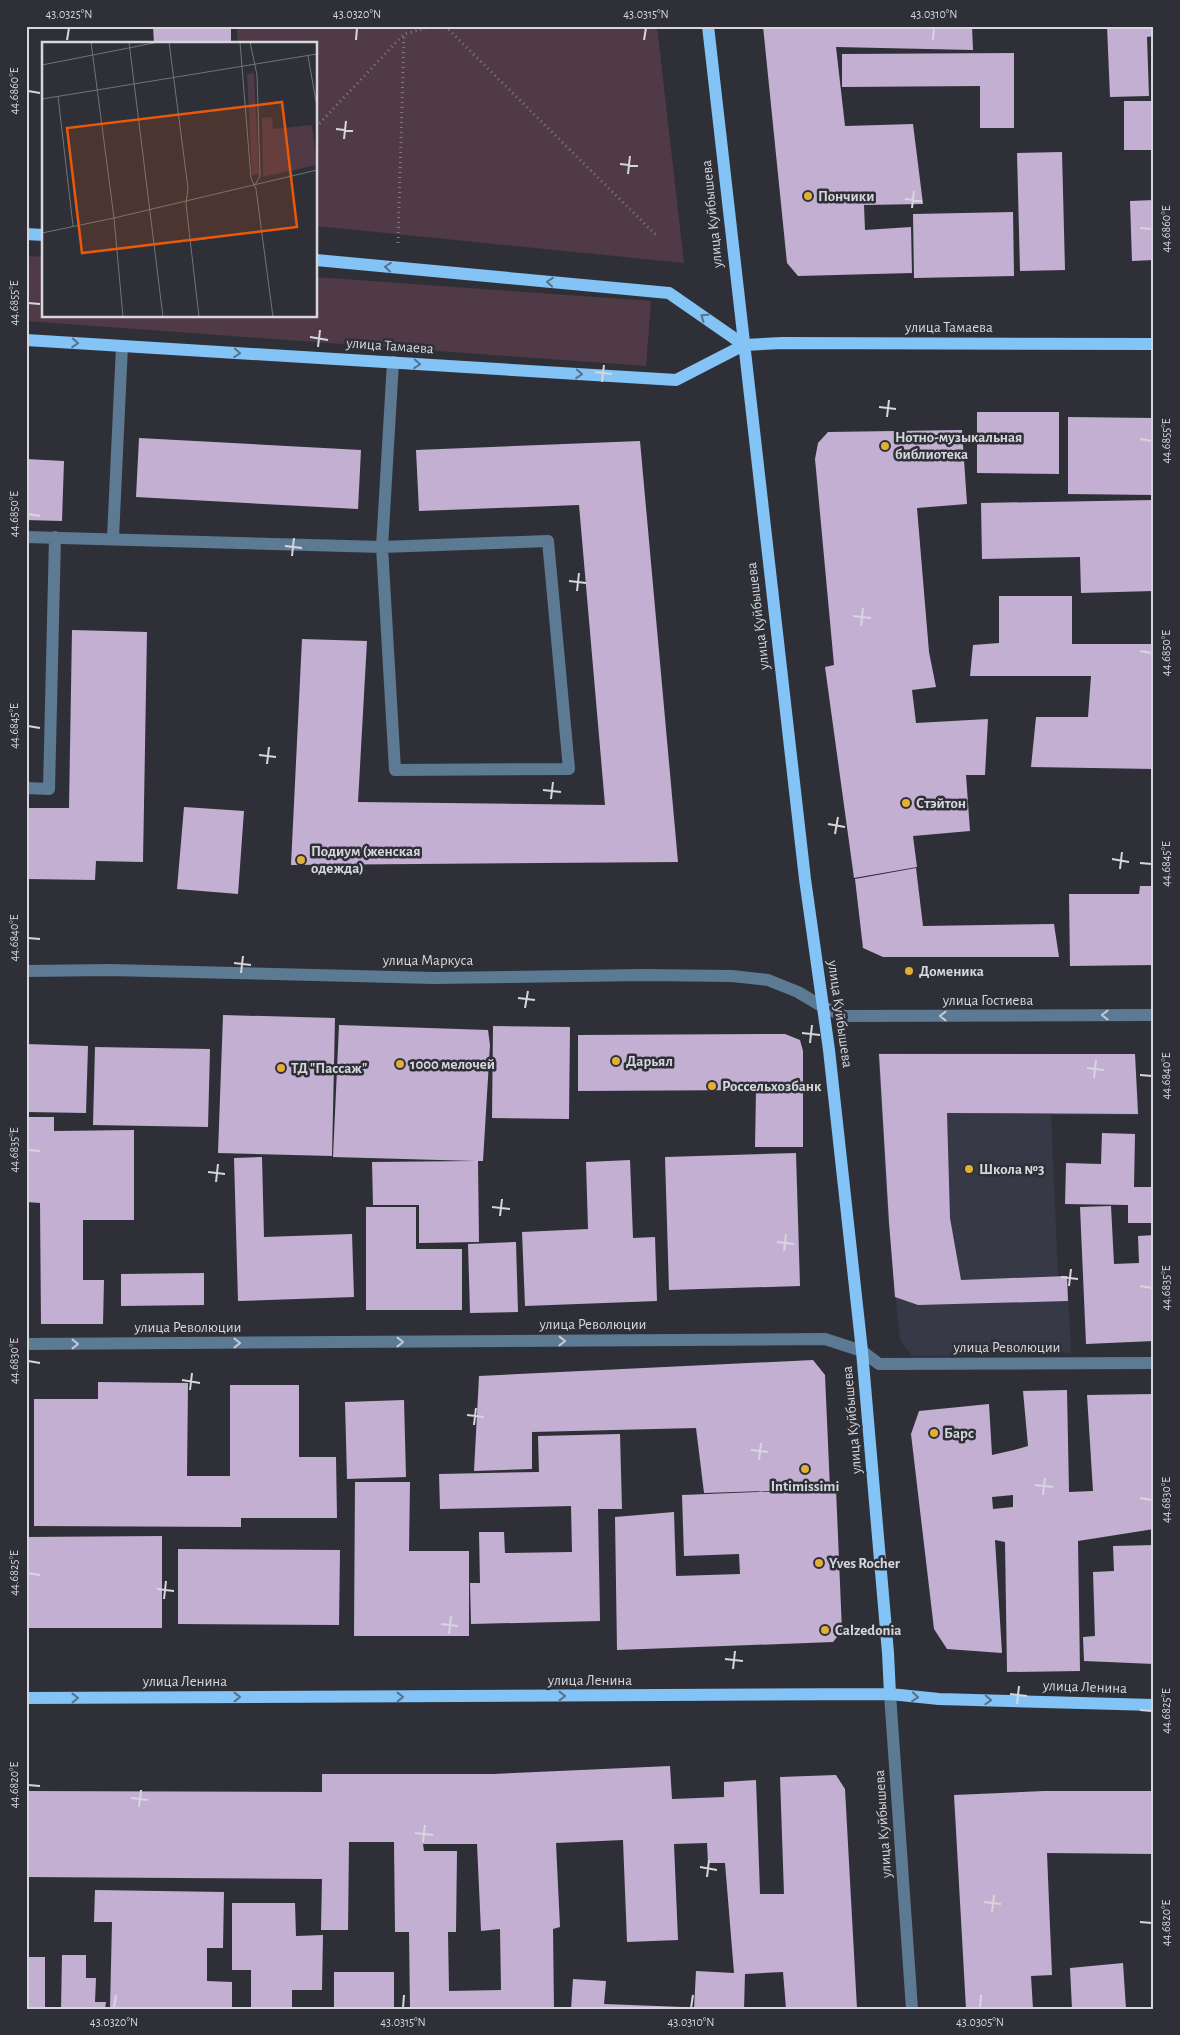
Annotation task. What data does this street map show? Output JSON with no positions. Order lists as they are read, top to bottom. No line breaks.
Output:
{"streets":{"main road":["улица Куйбышева","улица Тамаева","улица Ленина"],"street":["улица Маркуса","улица Гостиева","улица Революции"]},"crossings":[["улица Куйбышева","улица Тамаева"],["улица Куйбышева","улица Маркуса"],["улица Куйбышева","улица Гостиева"],["улица Куйбышева","улица Революции"],["улица Куйбышева","улица Ленина"],["улица Маркуса","улица Гостиева"]],"one_way":["улица Гостиева","улица Революции","улица Ленина"],"places":["Пончики","Нотно-музыкальная библиотека","Стэйтон","Подиум (женская одежда)","Доменика","Дарьял","1000 мелочей","ТД \"Пассаж\"","Россельхозбанк","Школа №3","Барс","Intimissimi","Yves Rocher","Calzedonia"],"coordinates":["43.0325°N","43.0320°N","43.0315°N","43.0310°N","44.6860°E","44.6855°E","44.6850°E","44.6845°E","44.6840°E","44.6835°E","44.6830°E","44.6825°E","44.6820°E","43.0305°N"]}
